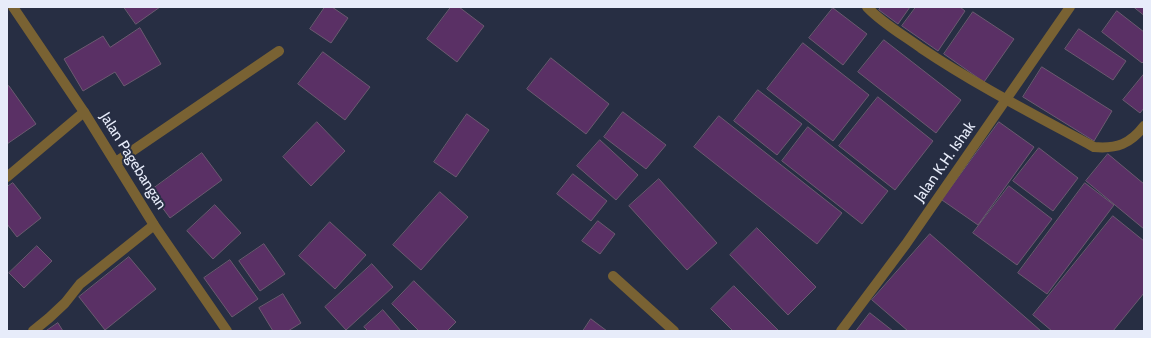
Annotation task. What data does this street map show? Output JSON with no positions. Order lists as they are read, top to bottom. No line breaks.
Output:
{"streets":{"street":["Jalan Pagebangan","Jalan K.H. Ishak"]}}
